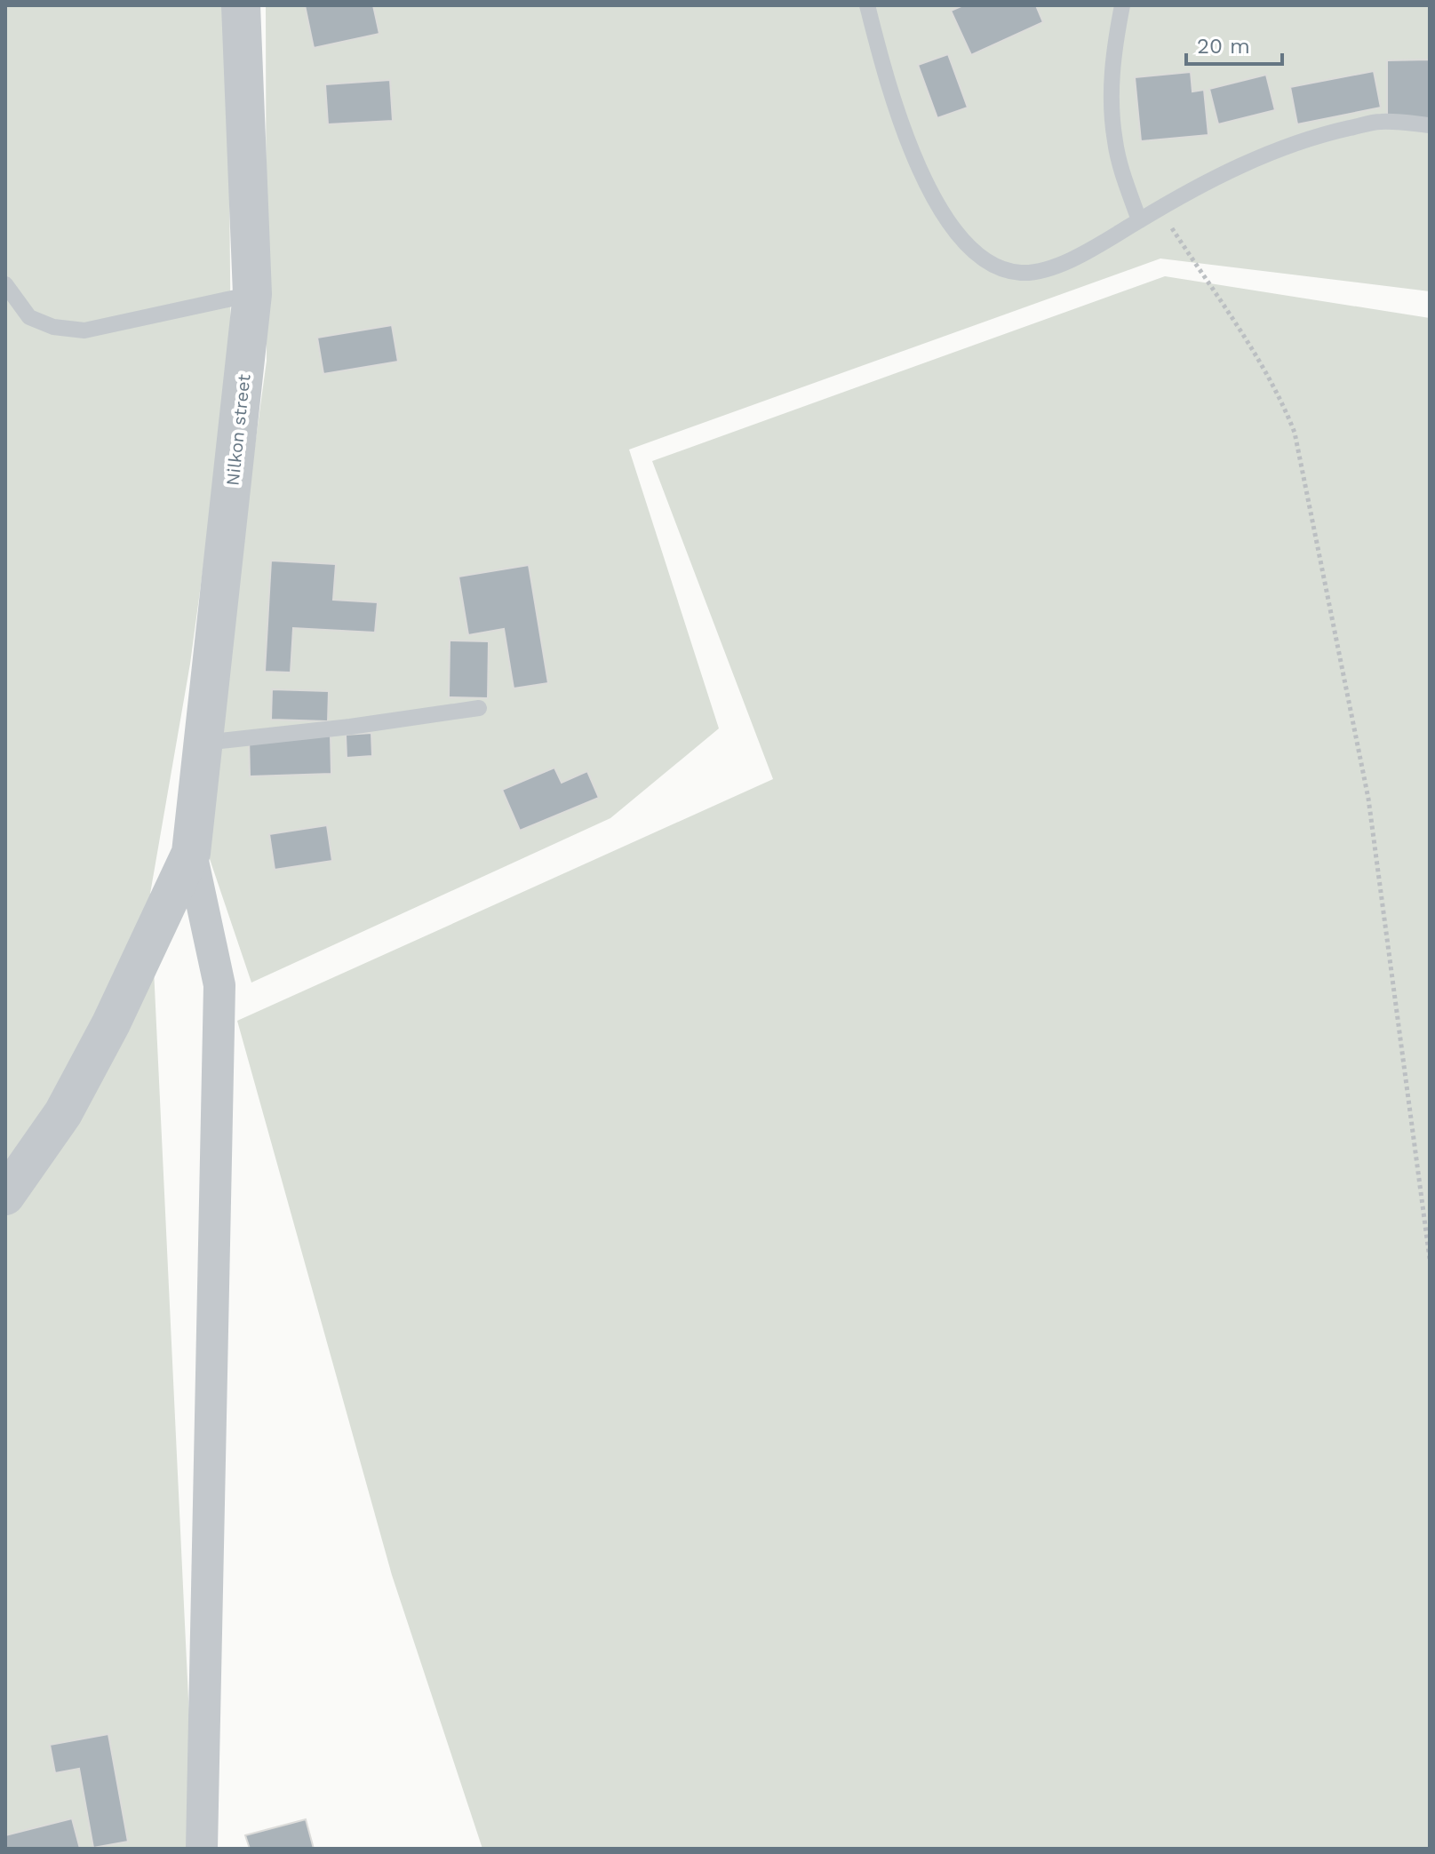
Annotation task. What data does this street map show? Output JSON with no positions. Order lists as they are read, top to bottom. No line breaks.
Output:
{"streets":{"street":["Nilkon street"]},"scale_bar":"20 m"}
